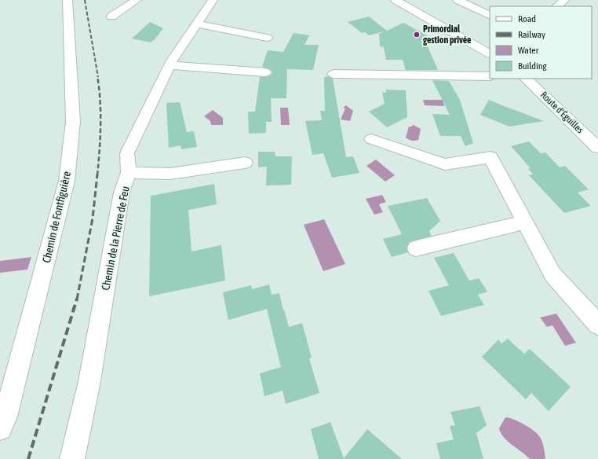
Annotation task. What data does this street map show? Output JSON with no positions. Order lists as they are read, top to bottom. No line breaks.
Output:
{"streets":{"street":["Route d'Éguilles","Chemin de Fontfiguière","Chemin de la Pierre de Feu"]},"places":["Primordial gestion privée"],"legend":["Road","Railway","Water","Building"]}
